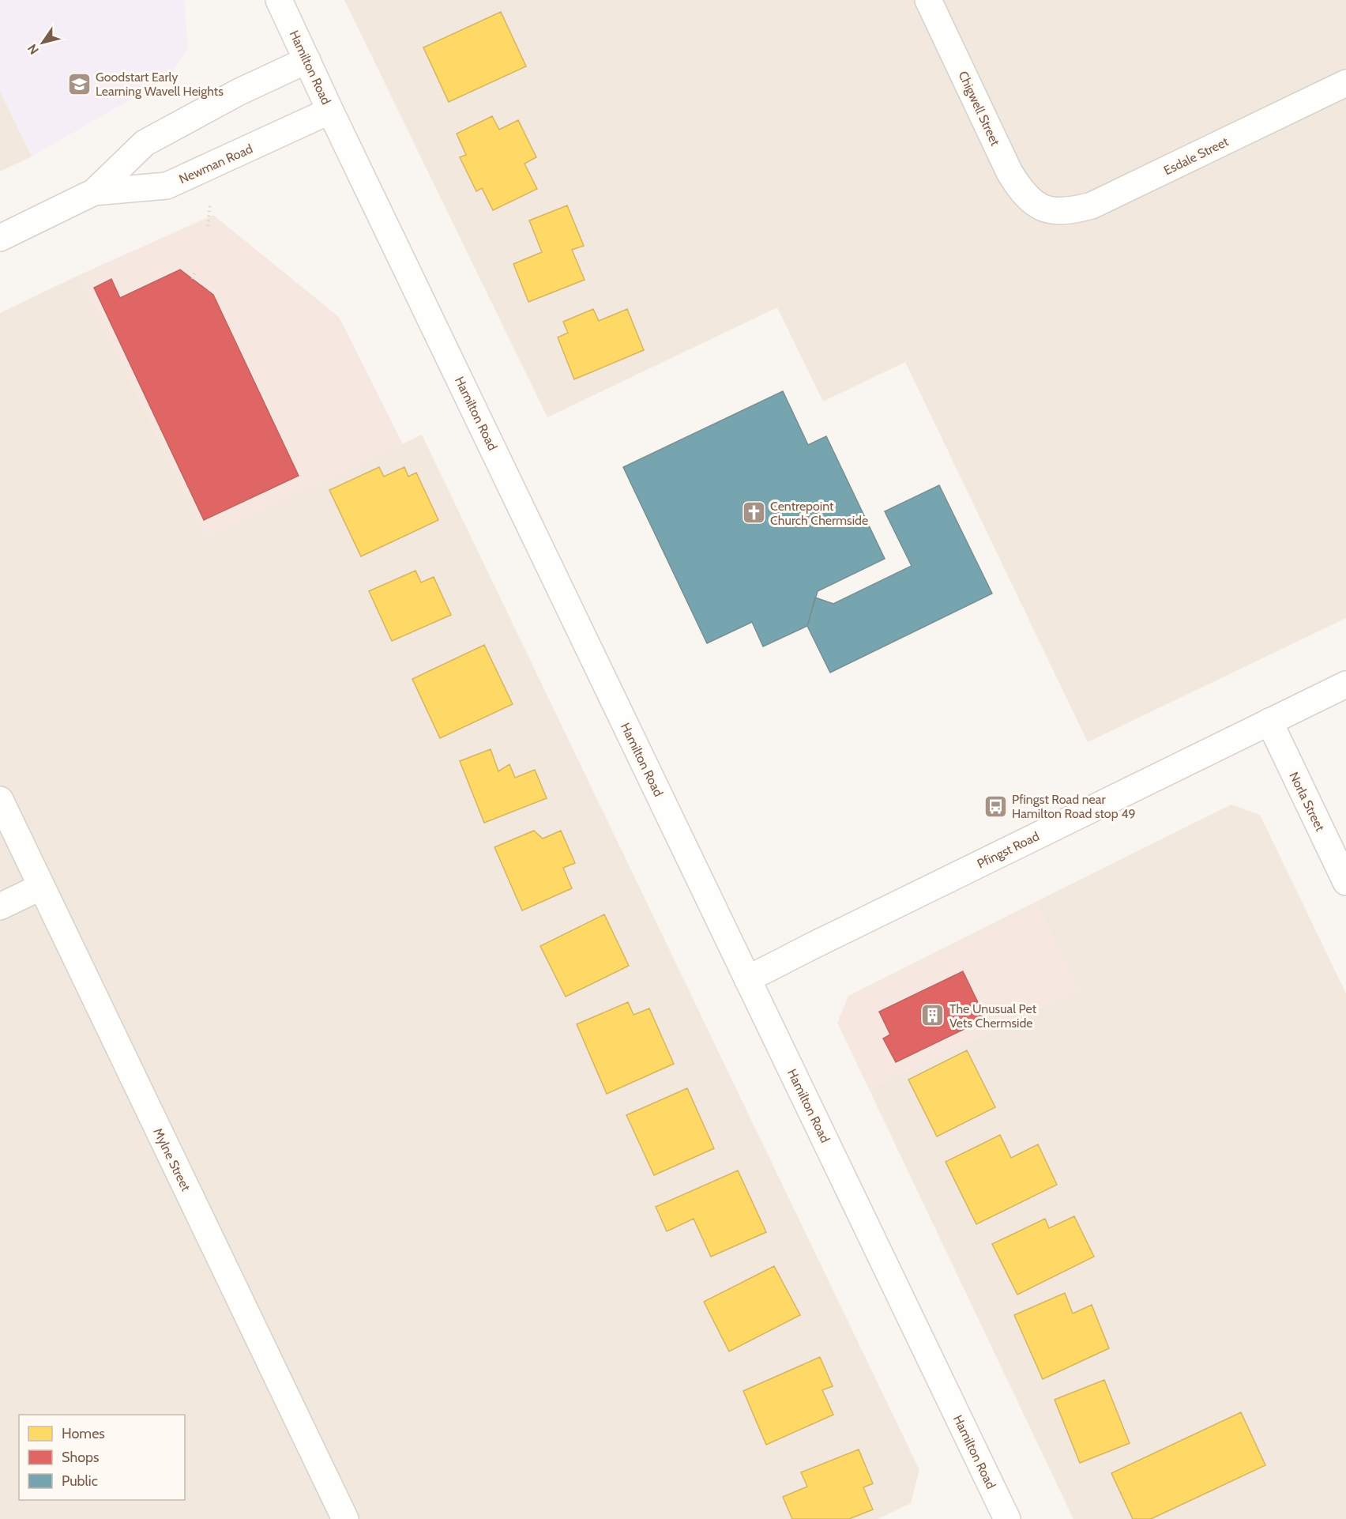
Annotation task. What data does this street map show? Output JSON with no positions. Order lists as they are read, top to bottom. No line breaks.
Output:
{"streets":{"main road":["Hamilton Road","Chigwell Street","Esdale Street","Newman Road","Norla Street","Pfingst Road","Mylne Street"]},"crossings":[["Hamilton Road","Newman Road"],["Hamilton Road","Pfingst Road"],["Chigwell Street","Esdale Street"],["Norla Street","Pfingst Road"]],"places":{"school or university":["Goodstart Early Learning Wavell Heights"],"church":["Centrepoint Church Chermside"],"bus stop":["Pfingst Road near Hamilton Road stop 49"],"building":["The Unusual Pet Vets Chermside"]},"legend":["Homes","Shops","Public"],"north":"bottom left"}
